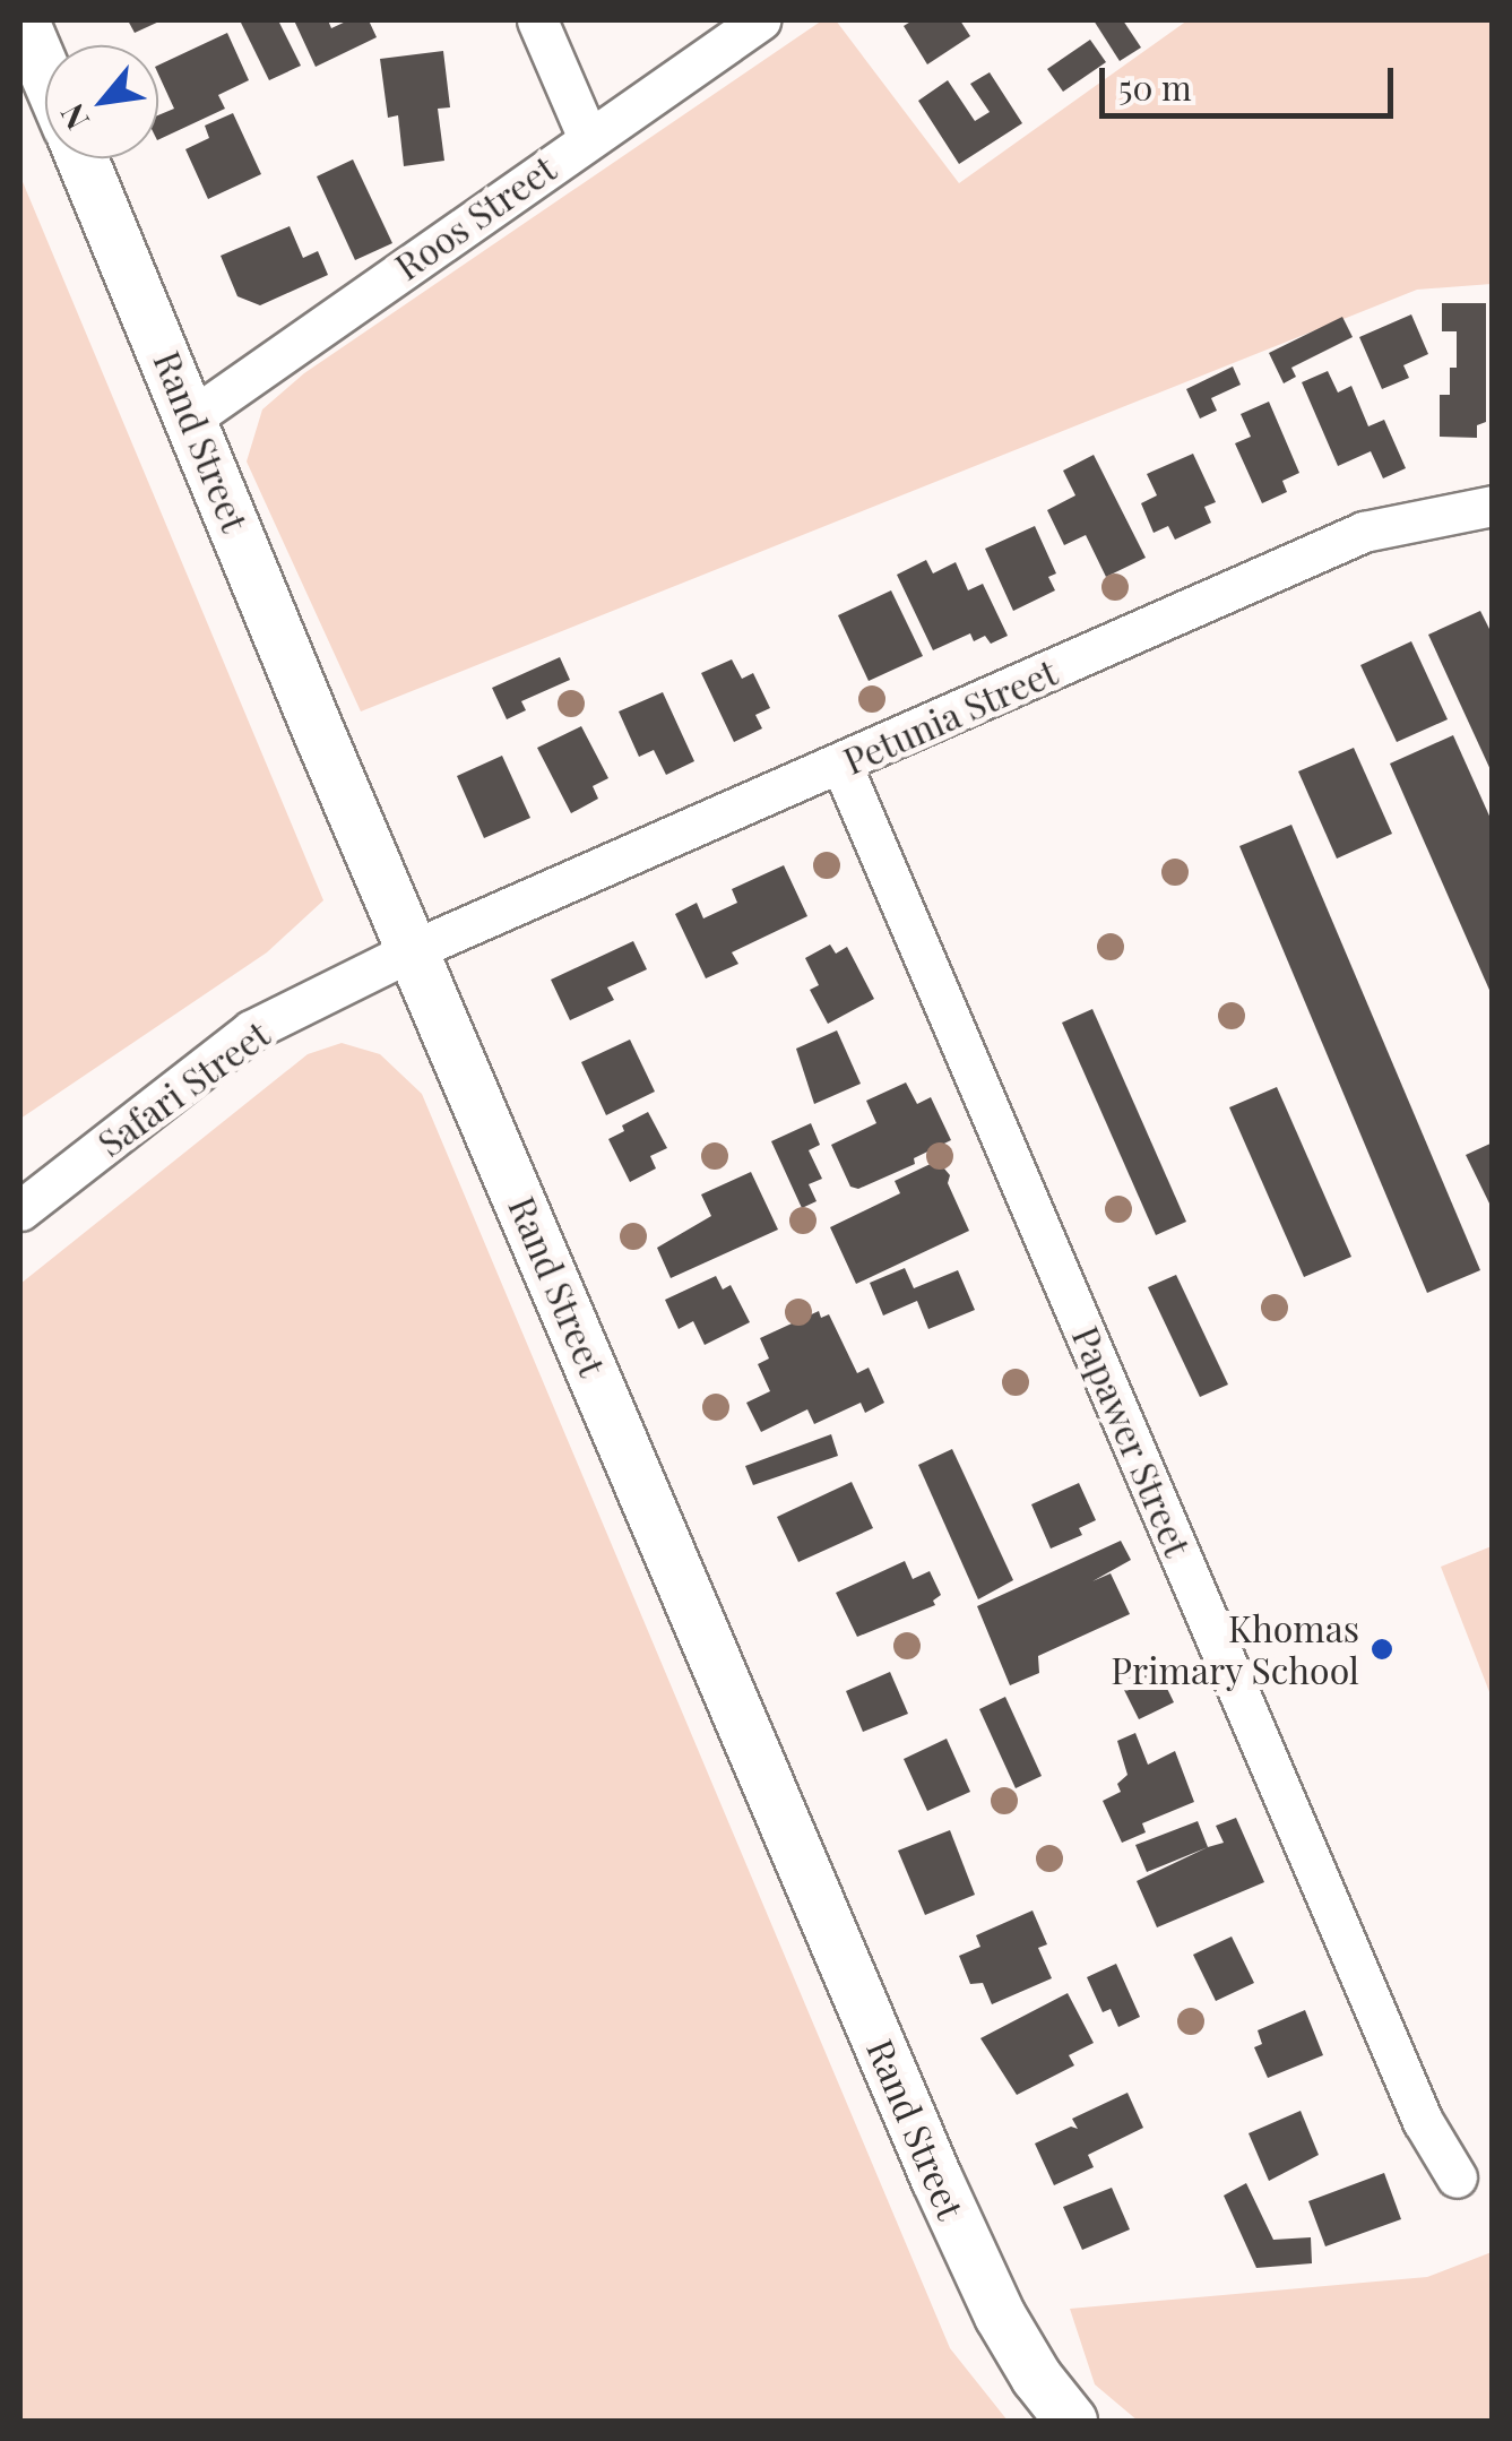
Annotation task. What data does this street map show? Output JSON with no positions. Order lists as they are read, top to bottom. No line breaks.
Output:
{"streets":{"street":["Roos Street","Rand Street","Petunia Street","Safari Street","Papawer Street"]},"crossings":[["Roos Street","Rand Street"],["Rand Street","Petunia Street"],["Rand Street","Safari Street"],["Petunia Street","Safari Street"],["Petunia Street","Papawer Street"]],"places":["Khomas Primary School"],"scale_bar":"50 m","north":"bottom left"}
